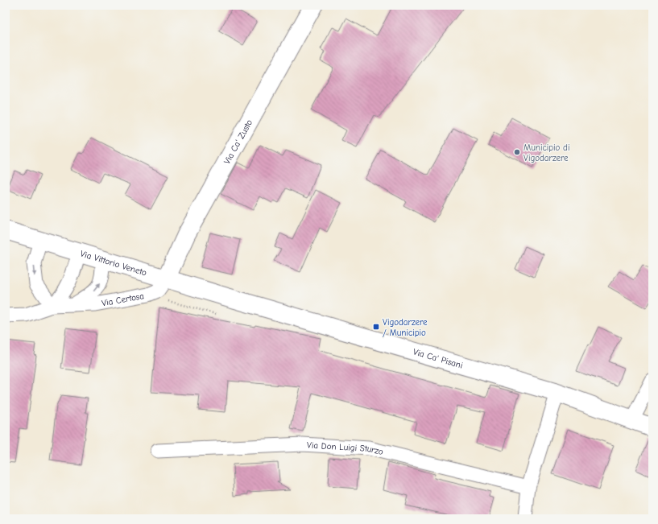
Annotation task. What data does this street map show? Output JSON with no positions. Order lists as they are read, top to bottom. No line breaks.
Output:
{"streets":{"main road":["Via Ca' Zusto","Via Vittorio Veneto","Via Ca' Pisani"],"street":["Via Certosa","Via Don Luigi Sturzo"]},"crossings":[["Via Ca' Zusto","Via Vittorio Veneto"],["Via Ca' Zusto","Via Certosa"],["Via Vittorio Veneto","Via Certosa"],["Via Vittorio Veneto","Via Ca' Pisani"]],"places":{"other":["Municipio di Vigodarzere"],"transit":["Vigodarzere / Municipio"]}}
